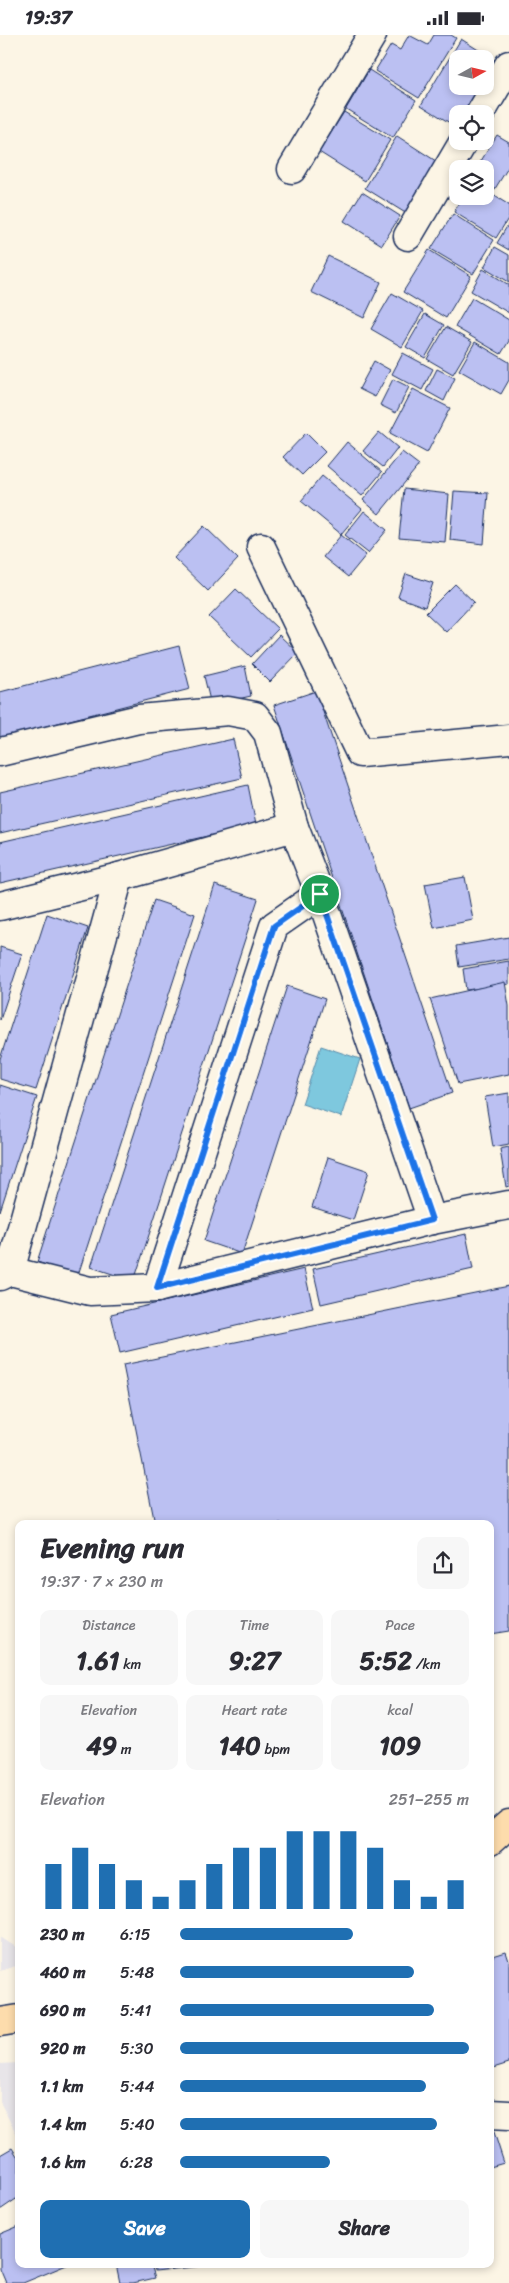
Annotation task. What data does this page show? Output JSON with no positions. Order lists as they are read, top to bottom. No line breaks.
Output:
{"north":"right","page":{"status":"19:37","heading":["Evening run","19:37 · 7 × 230 m"],"stats":[["Distance","1.61 km"],["Time","9:27"],["Pace","5:52 /km"],["Elevation","49 m"],["Heart rate","140 bpm"],["kcal","109"]],"chart":["Elevation","251–255 m"],"list":[{"name":"230 m","note":"6:15"},{"name":"460 m","note":"5:48"},{"name":"690 m","note":"5:41"},{"name":"920 m","note":"5:30"},{"name":"1.1 km","note":"5:44"},{"name":"1.4 km","note":"5:40"},{"name":"1.6 km","note":"6:28"}],"buttons":["Save","Share"]}}
